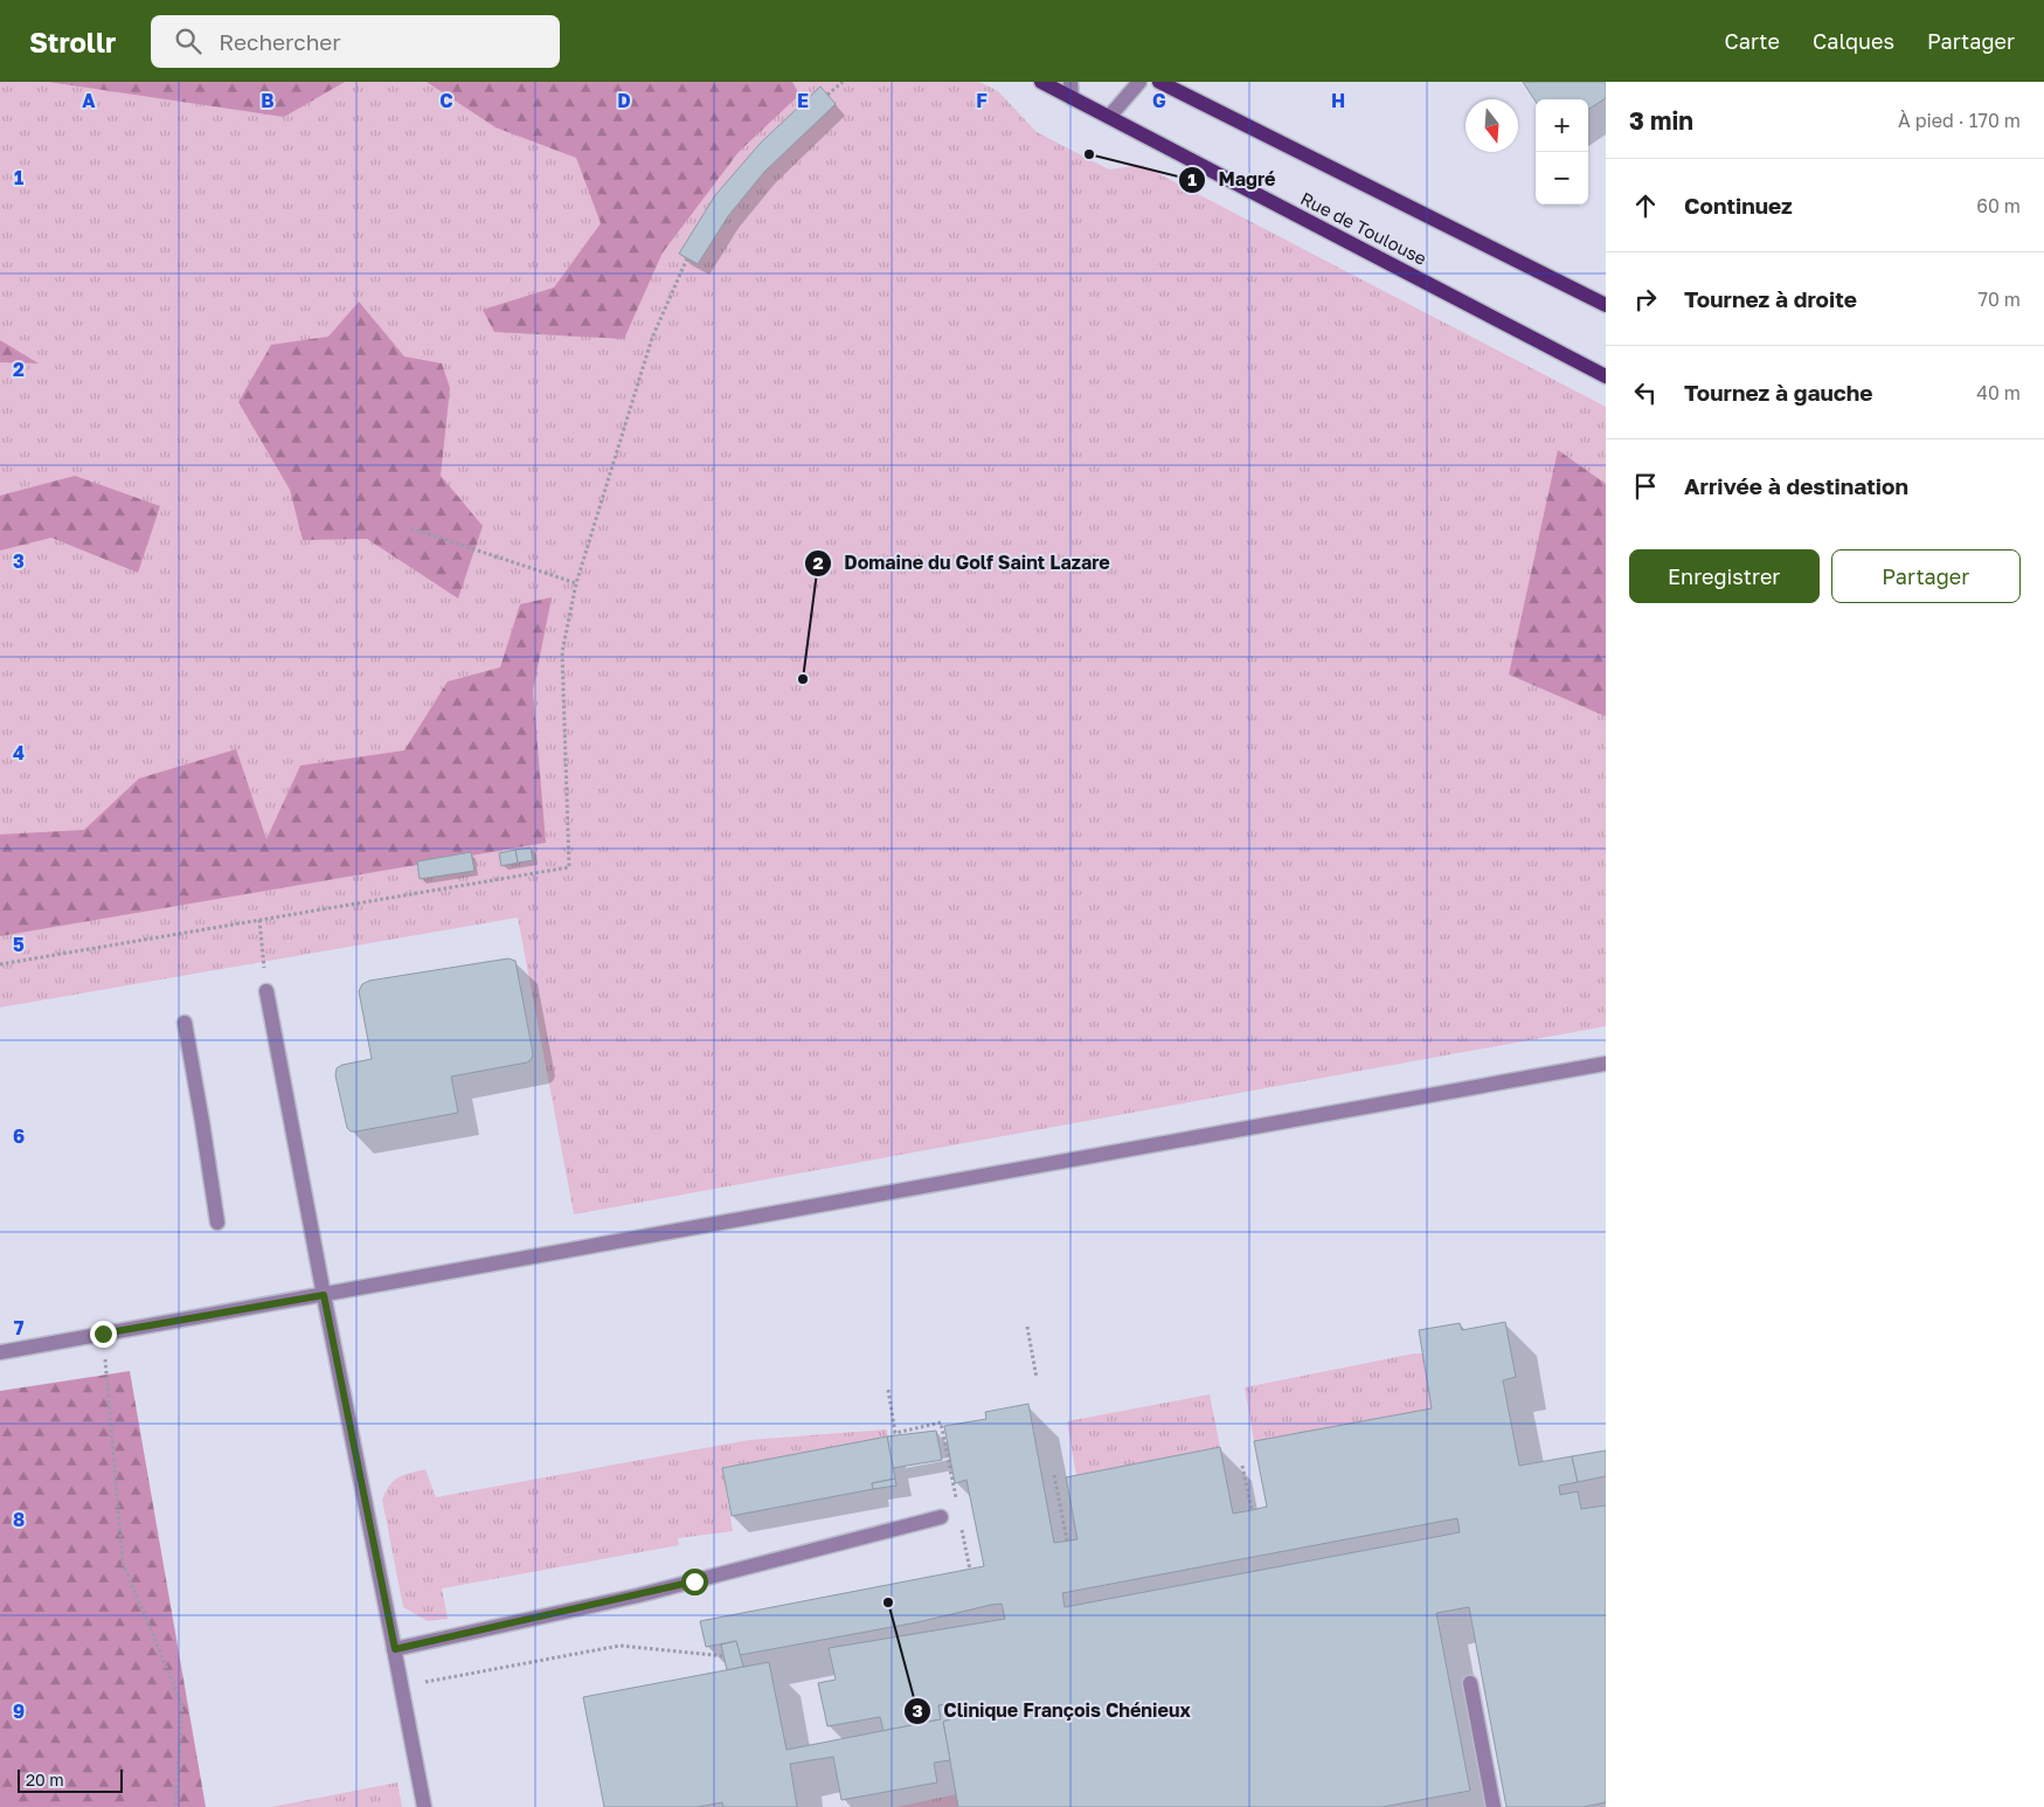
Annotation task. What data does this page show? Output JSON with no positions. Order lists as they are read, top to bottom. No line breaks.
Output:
{"streets":{"main road":["Rue de Toulouse"]},"places":["Magré","Domaine du Golf Saint Lazare","Clinique François Chénieux"],"scale_bar":"20 m","north":"bottom","page":{"header":"Strollr","search":"Rechercher","nav":["Carte","Calques","Partager"],"heading":["3 min","À pied · 170 m"],"map_buttons":["+","−"],"list":[["Continuez","60 m"],["Tournez à droite","70 m"],["Tournez à gauche","40 m"],"Arrivée à destination"],"buttons":["Enregistrer","Partager"],"scale":"20 m"},"grid":{"columns":["A","B","C","D","E","F","G","H"],"rows":["1","2","3","4","5","6","7","8","9"]}}
